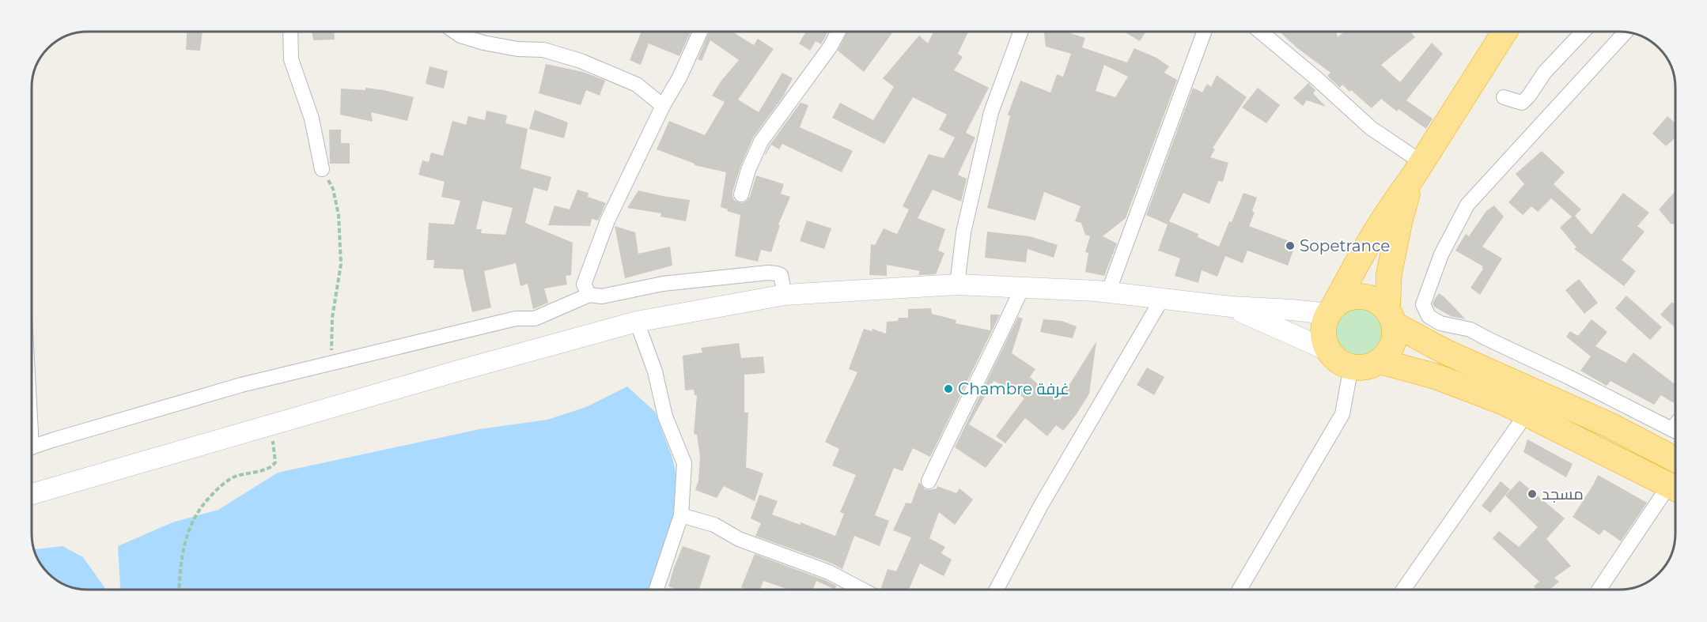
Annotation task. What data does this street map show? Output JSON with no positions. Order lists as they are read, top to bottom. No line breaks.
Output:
{"places":["Sopetrance","Chambre غرفة","مسجد"]}
